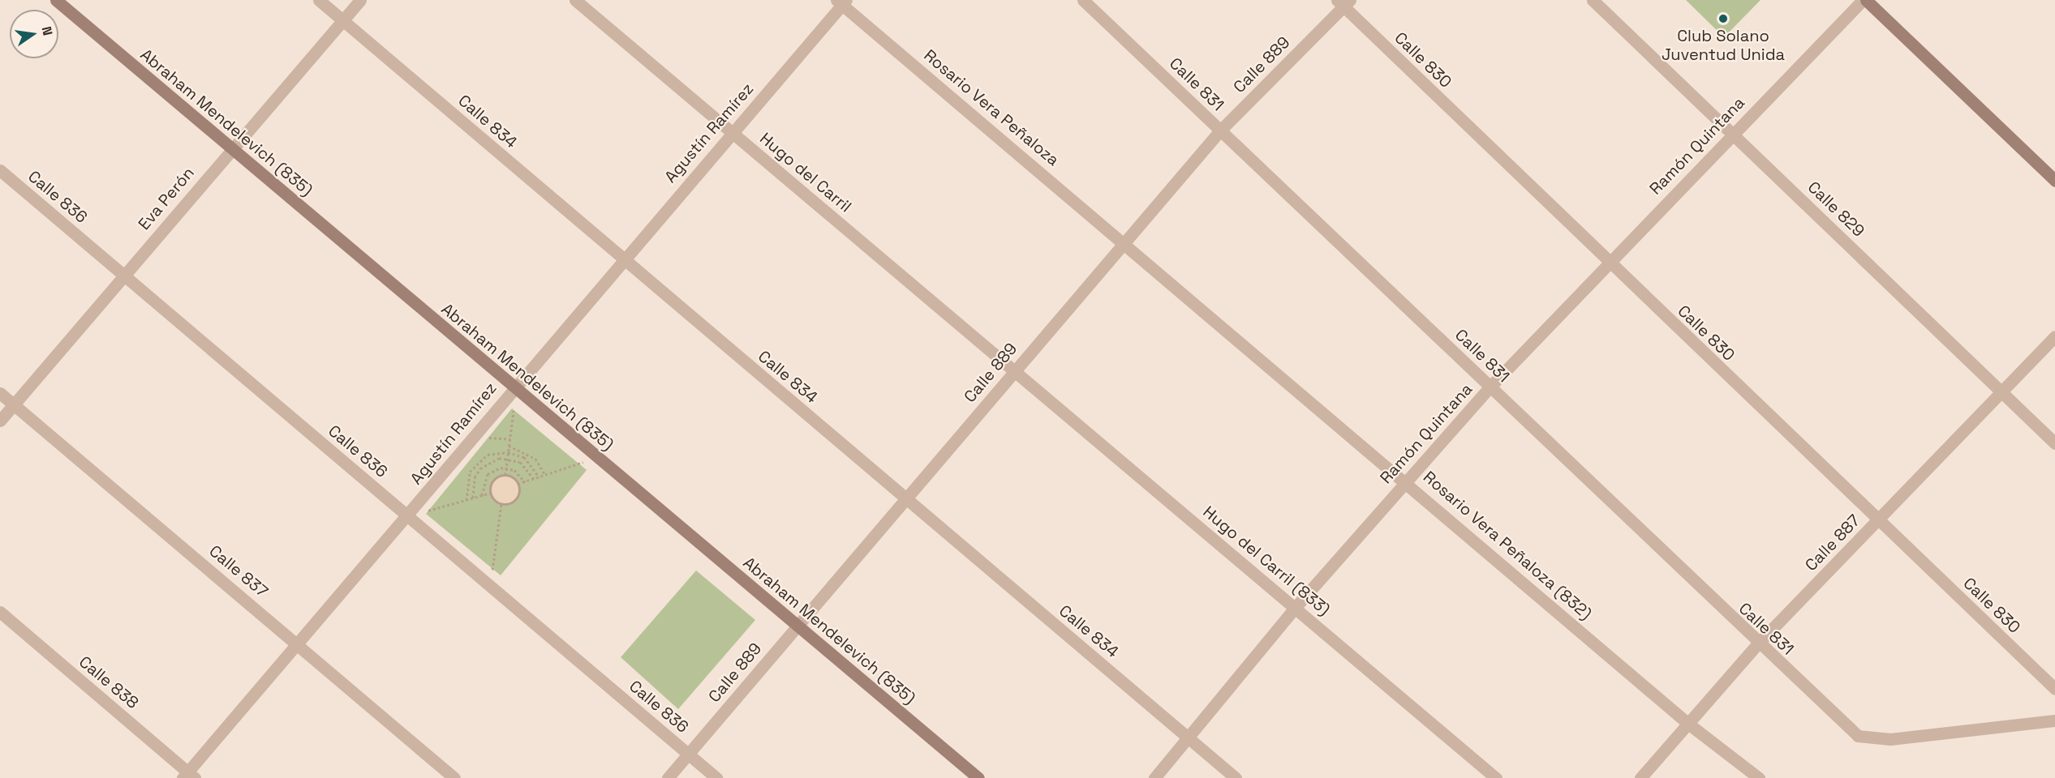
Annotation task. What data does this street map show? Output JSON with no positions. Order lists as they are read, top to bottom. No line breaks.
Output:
{"streets":{"street":["Calle 830","Calle 889","Calle 831","Rosario Vera Peñaloza","Calle 834","Abraham Mendelevich (835)","Agustín Ramírez","Ramón Quintana","Hugo del Carril","Calle 836","Eva Perón","Calle 829","Calle 887","Rosario Vera Peñaloza (832)","Hugo del Carril (833)","Calle 837","Calle 838"]},"crossings":[["Calle 830","Calle 889"],["Calle 830","Ramón Quintana"],["Calle 830","Calle 887"],["Calle 889","Calle 831"],["Calle 889","Rosario Vera Peñaloza"],["Calle 889","Calle 834"],["Calle 889","Abraham Mendelevich (835)"],["Calle 889","Hugo del Carril"],["Calle 889","Calle 836"],["Calle 889","Rosario Vera Peñaloza (832)"],["Calle 889","Hugo del Carril (833)"],["Calle 831","Ramón Quintana"],["Calle 831","Calle 887"],["Rosario Vera Peñaloza","Agustín Ramírez"],["Rosario Vera Peñaloza","Rosario Vera Peñaloza (832)"],["Calle 834","Agustín Ramírez"],["Calle 834","Ramón Quintana"],["Calle 834","Eva Perón"],["Abraham Mendelevich (835)","Agustín Ramírez"],["Abraham Mendelevich (835)","Eva Perón"],["Agustín Ramírez","Hugo del Carril"],["Agustín Ramírez","Calle 836"],["Agustín Ramírez","Calle 837"],["Agustín Ramírez","Calle 838"],["Ramón Quintana","Calle 829"],["Ramón Quintana","Rosario Vera Peñaloza (832)"],["Ramón Quintana","Hugo del Carril (833)"],["Hugo del Carril","Hugo del Carril (833)"],["Calle 836","Eva Perón"],["Eva Perón","Calle 837"],["Calle 829","Calle 887"],["Calle 887","Rosario Vera Peñaloza (832)"]],"places":["Club Solano Juventud Unida"],"north":"right"}
